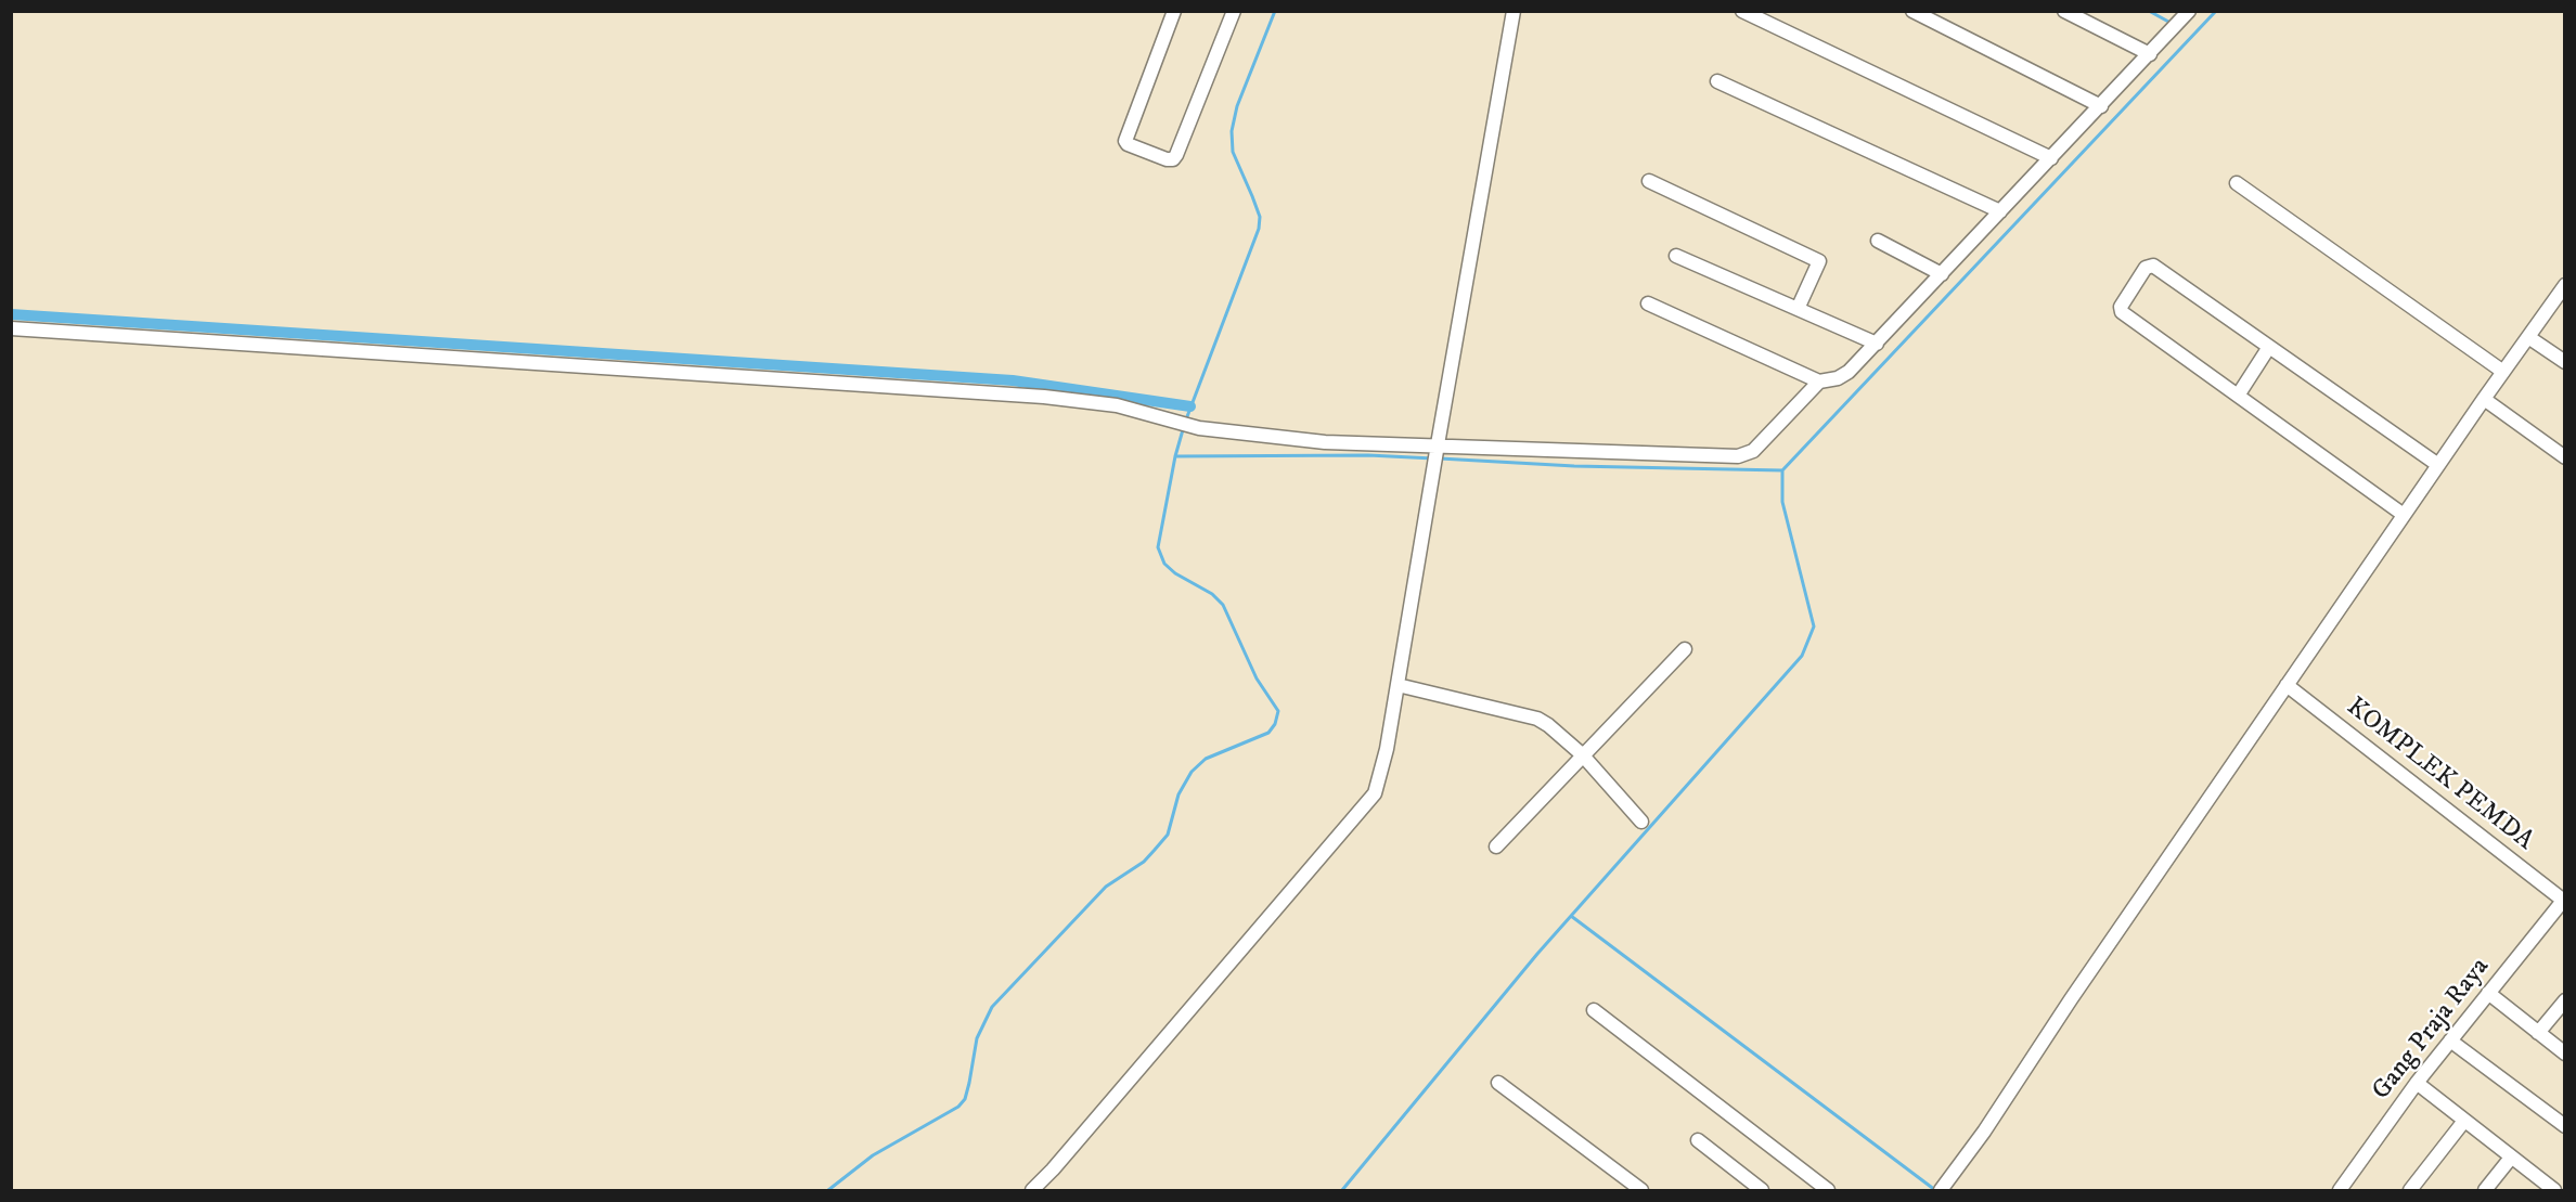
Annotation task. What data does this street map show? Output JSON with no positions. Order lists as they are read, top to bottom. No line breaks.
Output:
{"streets":{"street":["KOMPLEK PEMDA","Gang Praja Raya"]},"crossings":[["KOMPLEK PEMDA","Gang Praja Raya"]]}
